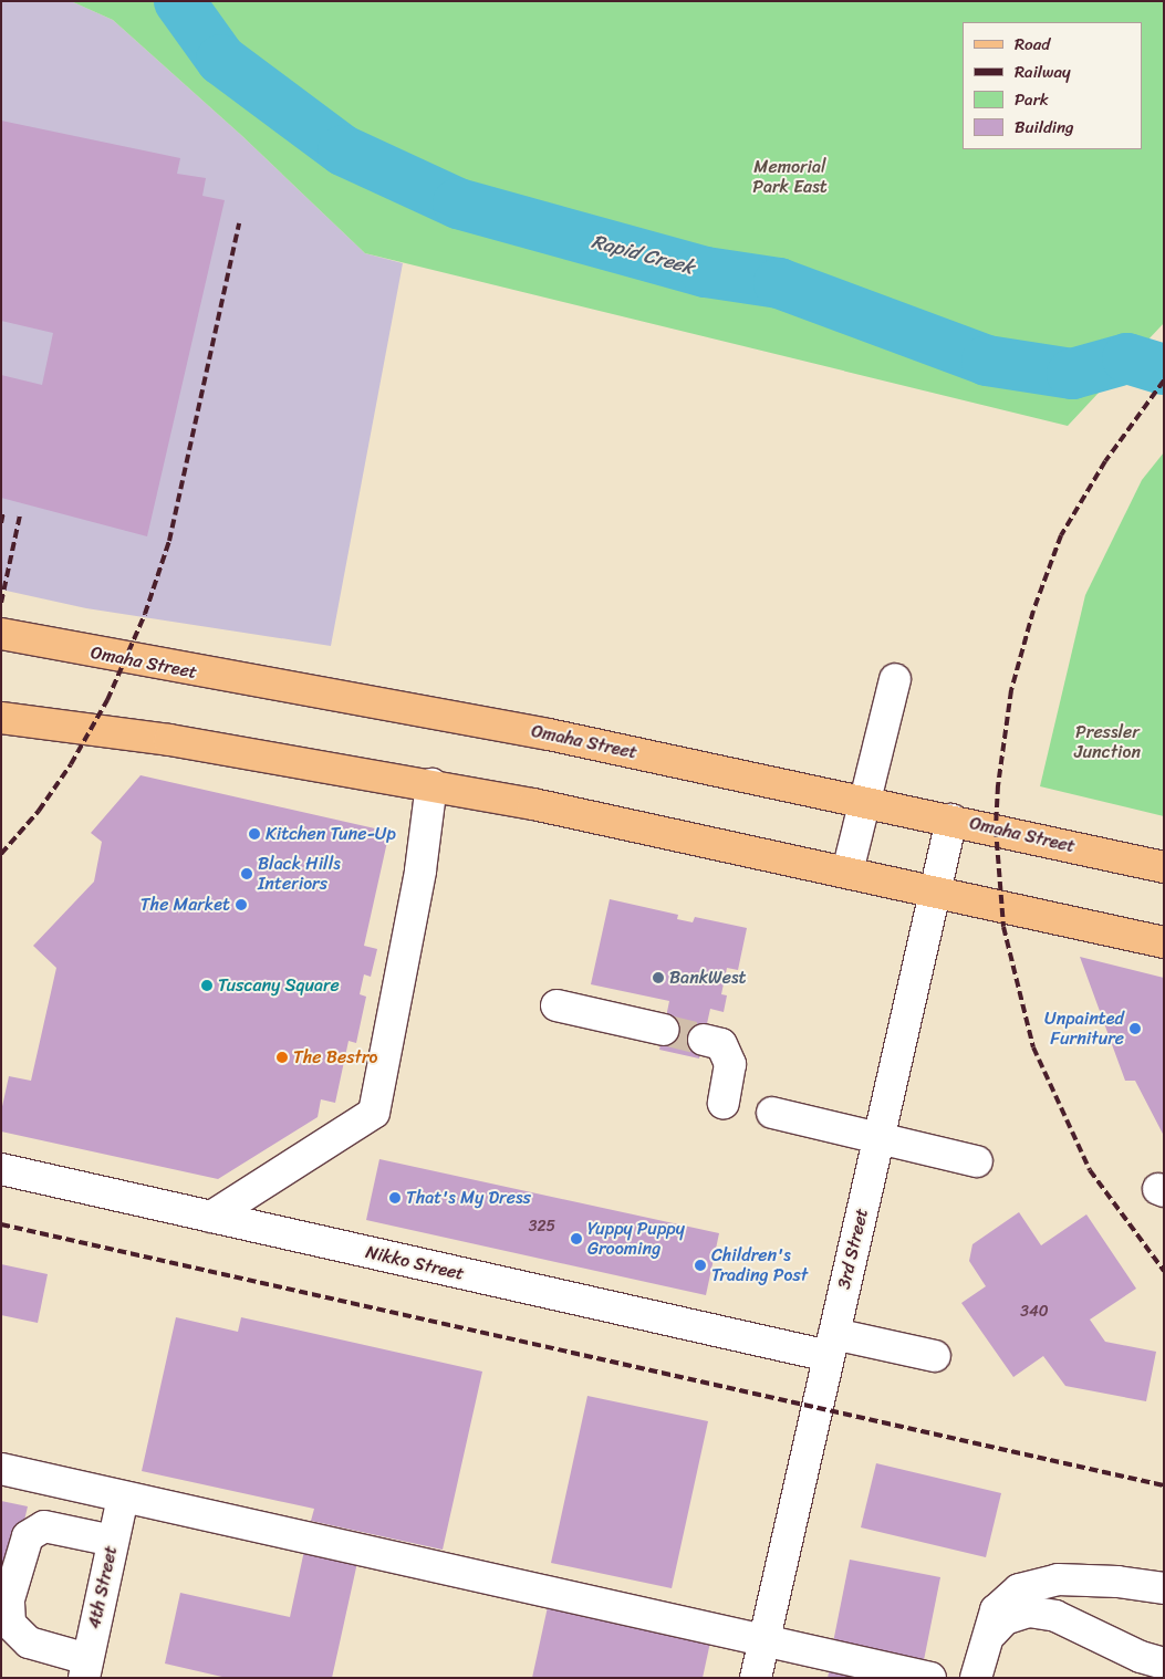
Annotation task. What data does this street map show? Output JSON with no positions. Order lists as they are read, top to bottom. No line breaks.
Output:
{"streets":{"main road":["Omaha Street"],"street":["3rd Street","Nikko Street","4th Street"]},"crossings":[["Omaha Street","3rd Street"],["3rd Street","Nikko Street"]],"water":["Rapid Creek"],"parks":["Memorial Park East","Pressler Junction"],"places":["Kitchen Tune-Up","Black Hills Interiors","The Market","BankWest","Tuscany Square","Unpainted Furniture","The Bestro","That's My Dress","Yuppy Puppy Grooming","Children's Trading Post"],"house_numbers":["325","340"],"legend":["Road","Railway","Park","Building"]}
